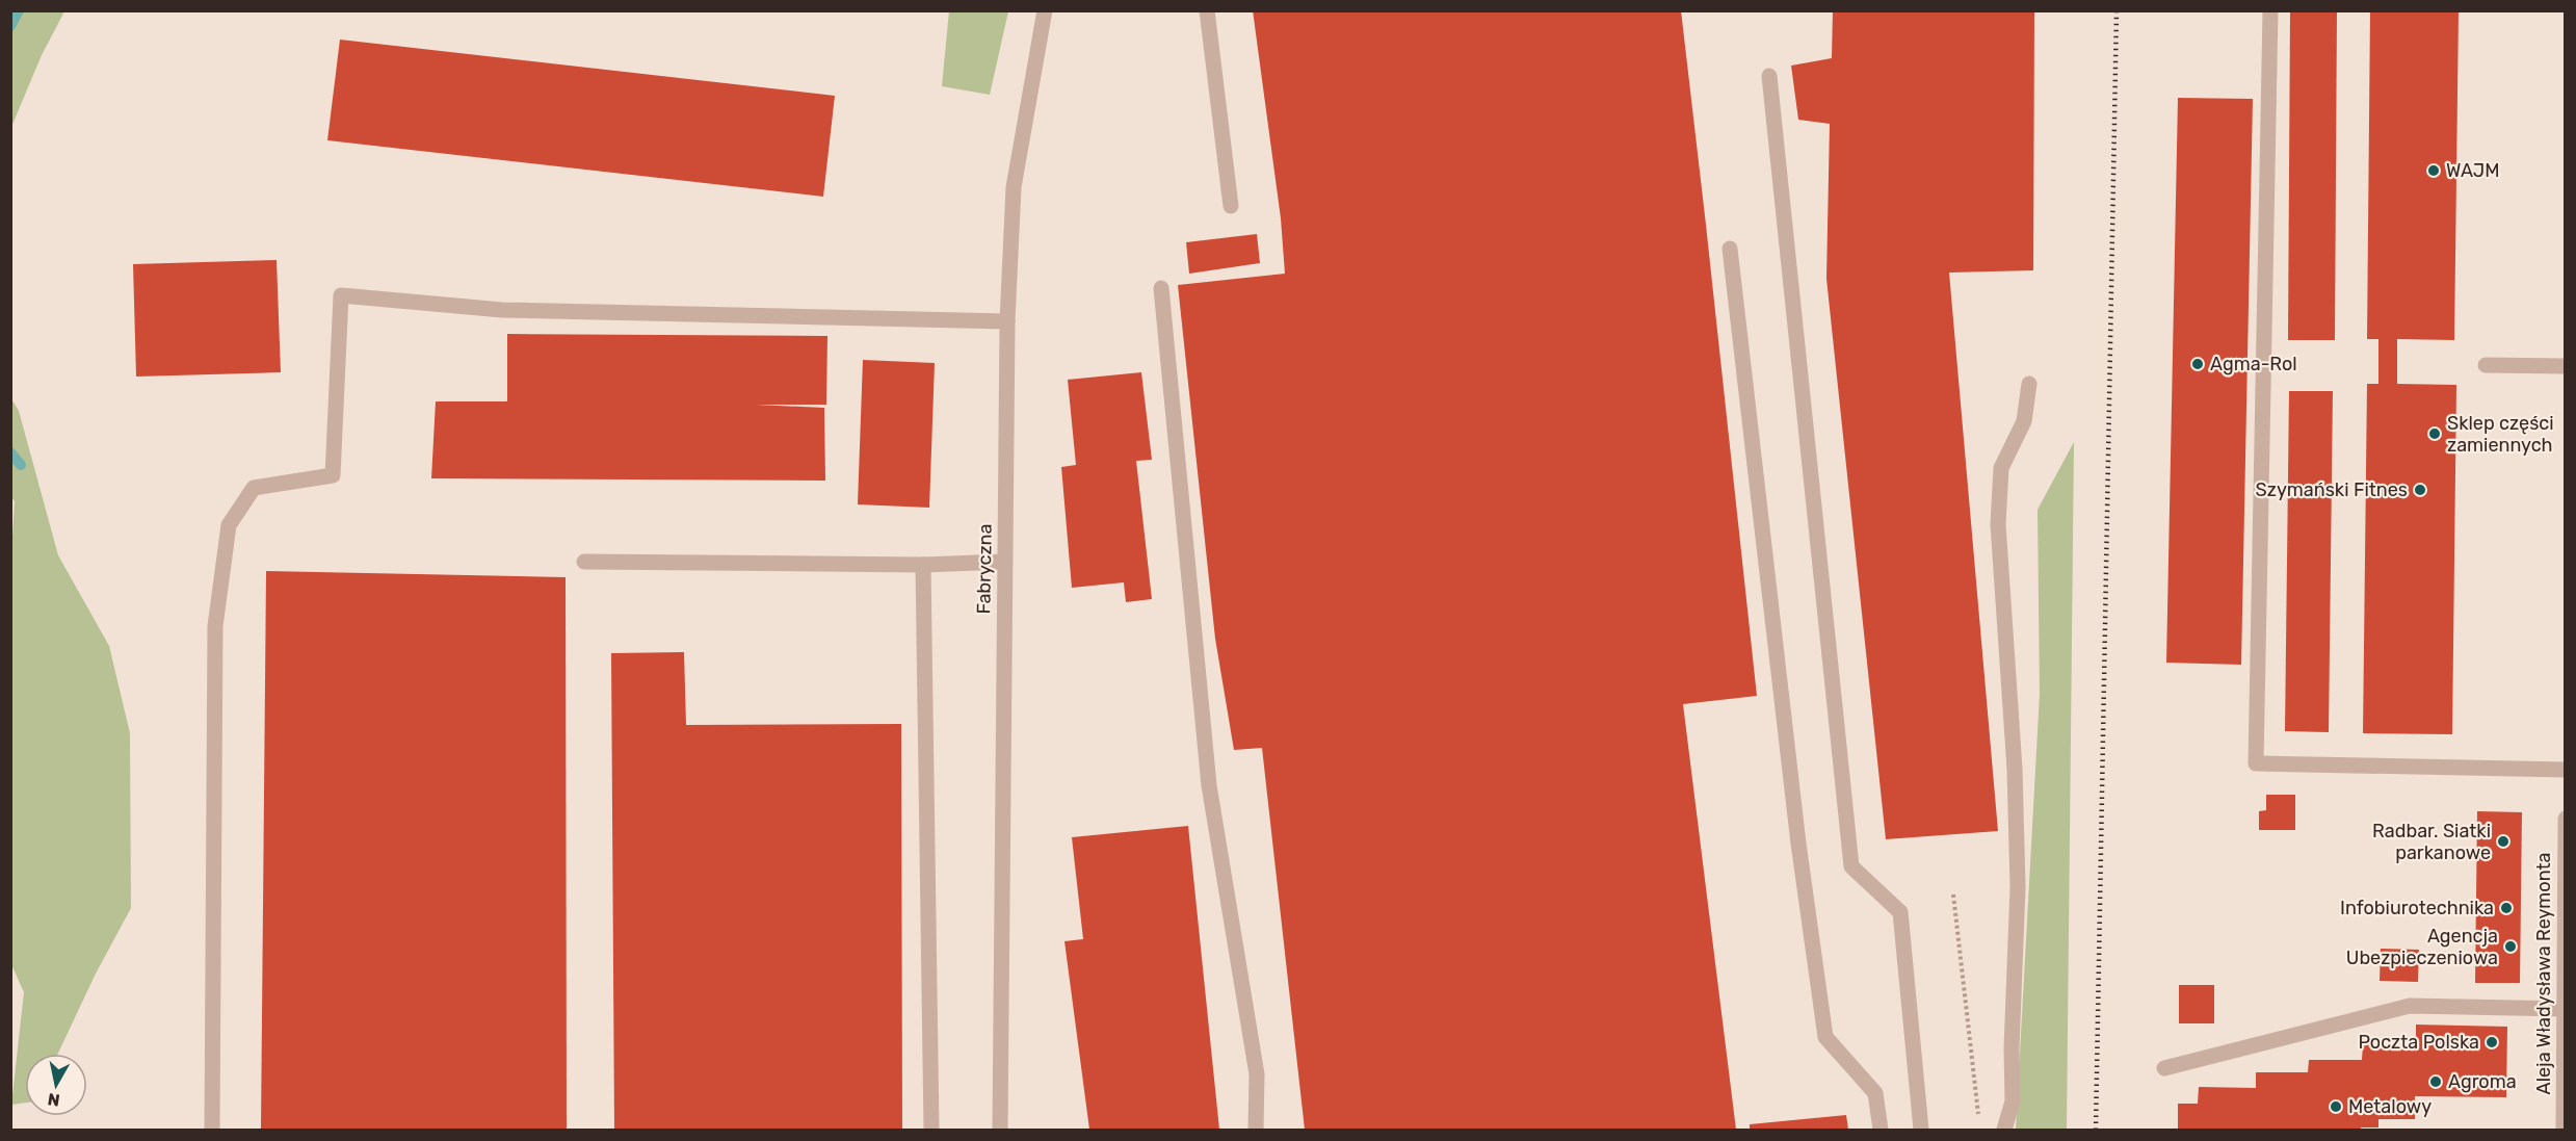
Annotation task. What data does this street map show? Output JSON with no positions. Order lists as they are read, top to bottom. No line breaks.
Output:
{"streets":{"street":["Fabryczna","Aleja Władysława Reymonta"]},"places":["WAJM","Agma-Rol","Sklep części zamiennych","Szymański Fitnes","Radbar. Siatki parkanowe","Infobiurotechnika","Agencja Ubezpieczeniowa","Poczta Polska","Agroma","Metalowy"],"north":"bottom"}
